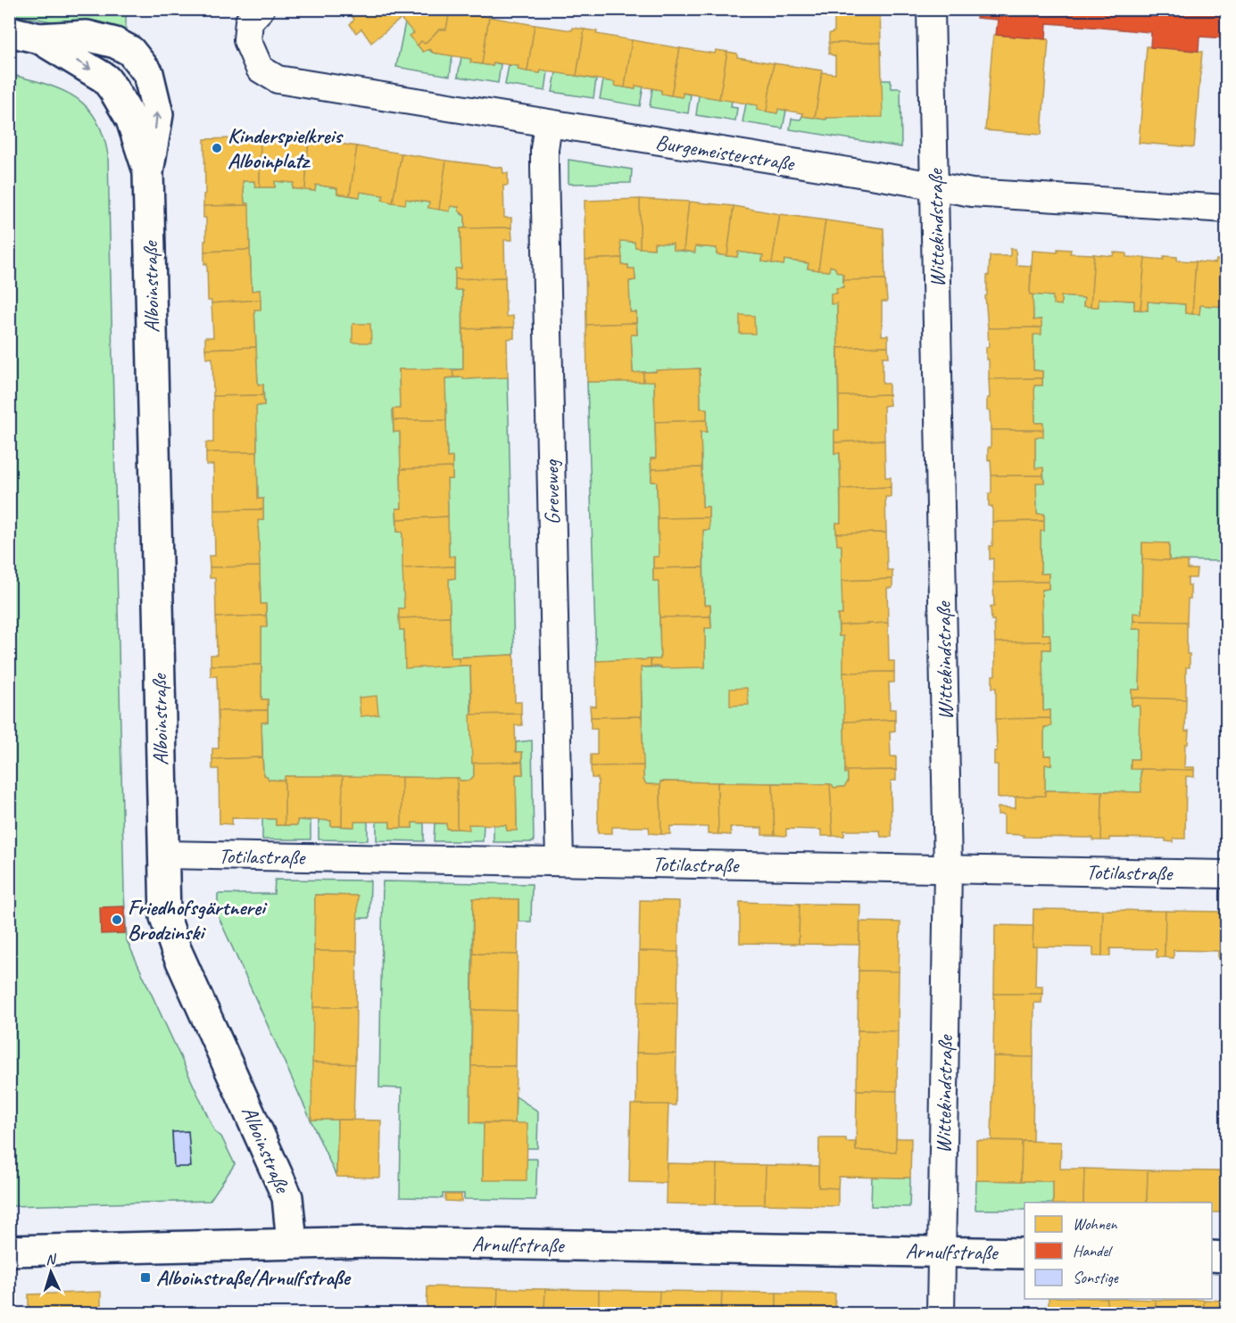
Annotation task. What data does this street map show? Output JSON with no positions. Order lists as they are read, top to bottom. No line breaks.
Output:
{"streets":{"street":["Burgemeisterstraße","Wittekindstraße","Alboinstraße","Greveweg","Totilastraße","Arnulfstraße"]},"crossings":[["Burgemeisterstraße","Wittekindstraße"],["Burgemeisterstraße","Greveweg"],["Wittekindstraße","Totilastraße"],["Wittekindstraße","Arnulfstraße"],["Alboinstraße","Totilastraße"],["Alboinstraße","Arnulfstraße"],["Greveweg","Totilastraße"]],"places":{"other":["Kinderspielkreis Alboinplatz","Friedhofsgärtnerei Brodzinski"],"transit":["Alboinstraße/Arnulfstraße"]},"legend":["Wohnen","Handel","Sonstige"],"north":"top"}
